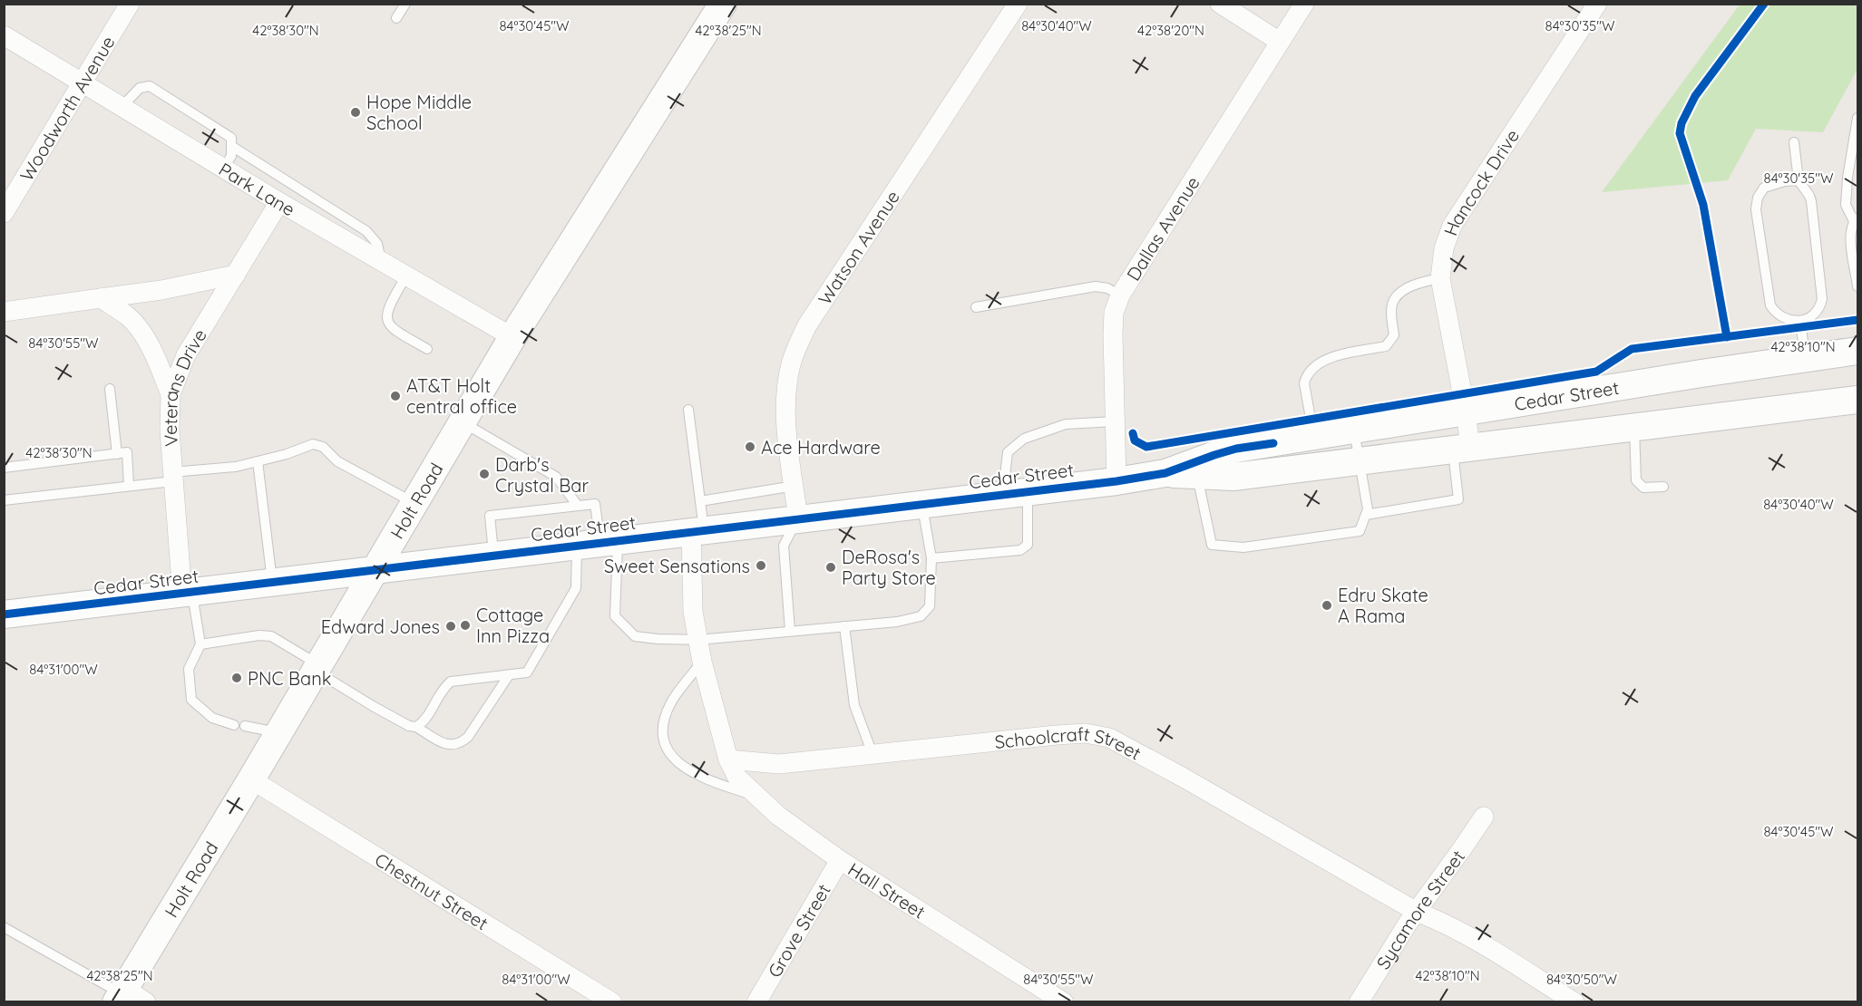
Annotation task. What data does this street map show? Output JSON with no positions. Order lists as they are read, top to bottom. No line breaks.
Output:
{"streets":{"main road":["Cedar Street","Holt Road"],"street":["Woodworth Avenue","Hancock Drive","Park Lane","Dallas Avenue","Watson Avenue","Veterans Drive","Schoolcraft Street","Hall Street","Chestnut Street","Sycamore Street","Grove Street"]},"crossings":[["Woodworth Avenue","Park Lane"],["Hancock Drive","Cedar Street"],["Park Lane","Veterans Drive"],["Park Lane","Holt Road"],["Dallas Avenue","Cedar Street"],["Watson Avenue","Cedar Street"],["Veterans Drive","Cedar Street"],["Cedar Street","Holt Road"],["Holt Road","Chestnut Street"],["Schoolcraft Street","Hall Street"],["Schoolcraft Street","Sycamore Street"],["Hall Street","Grove Street"]],"places":["Hope Middle School","AT&T Holt central office","Ace Hardware","Darb's Crystal Bar","Sweet Sensations","DeRosa's Party Store","Edru Skate A Rama","Cottage Inn Pizza","Edward Jones","PNC Bank"],"coordinates":["84°30'45\"W","84°30'40\"W","84°30'35\"W","42°38'30\"N","42°38'25\"N","42°38'20\"N","84°30'55\"W","42°38'10\"N","84°31'00\"W","84°30'50\"W"]}
